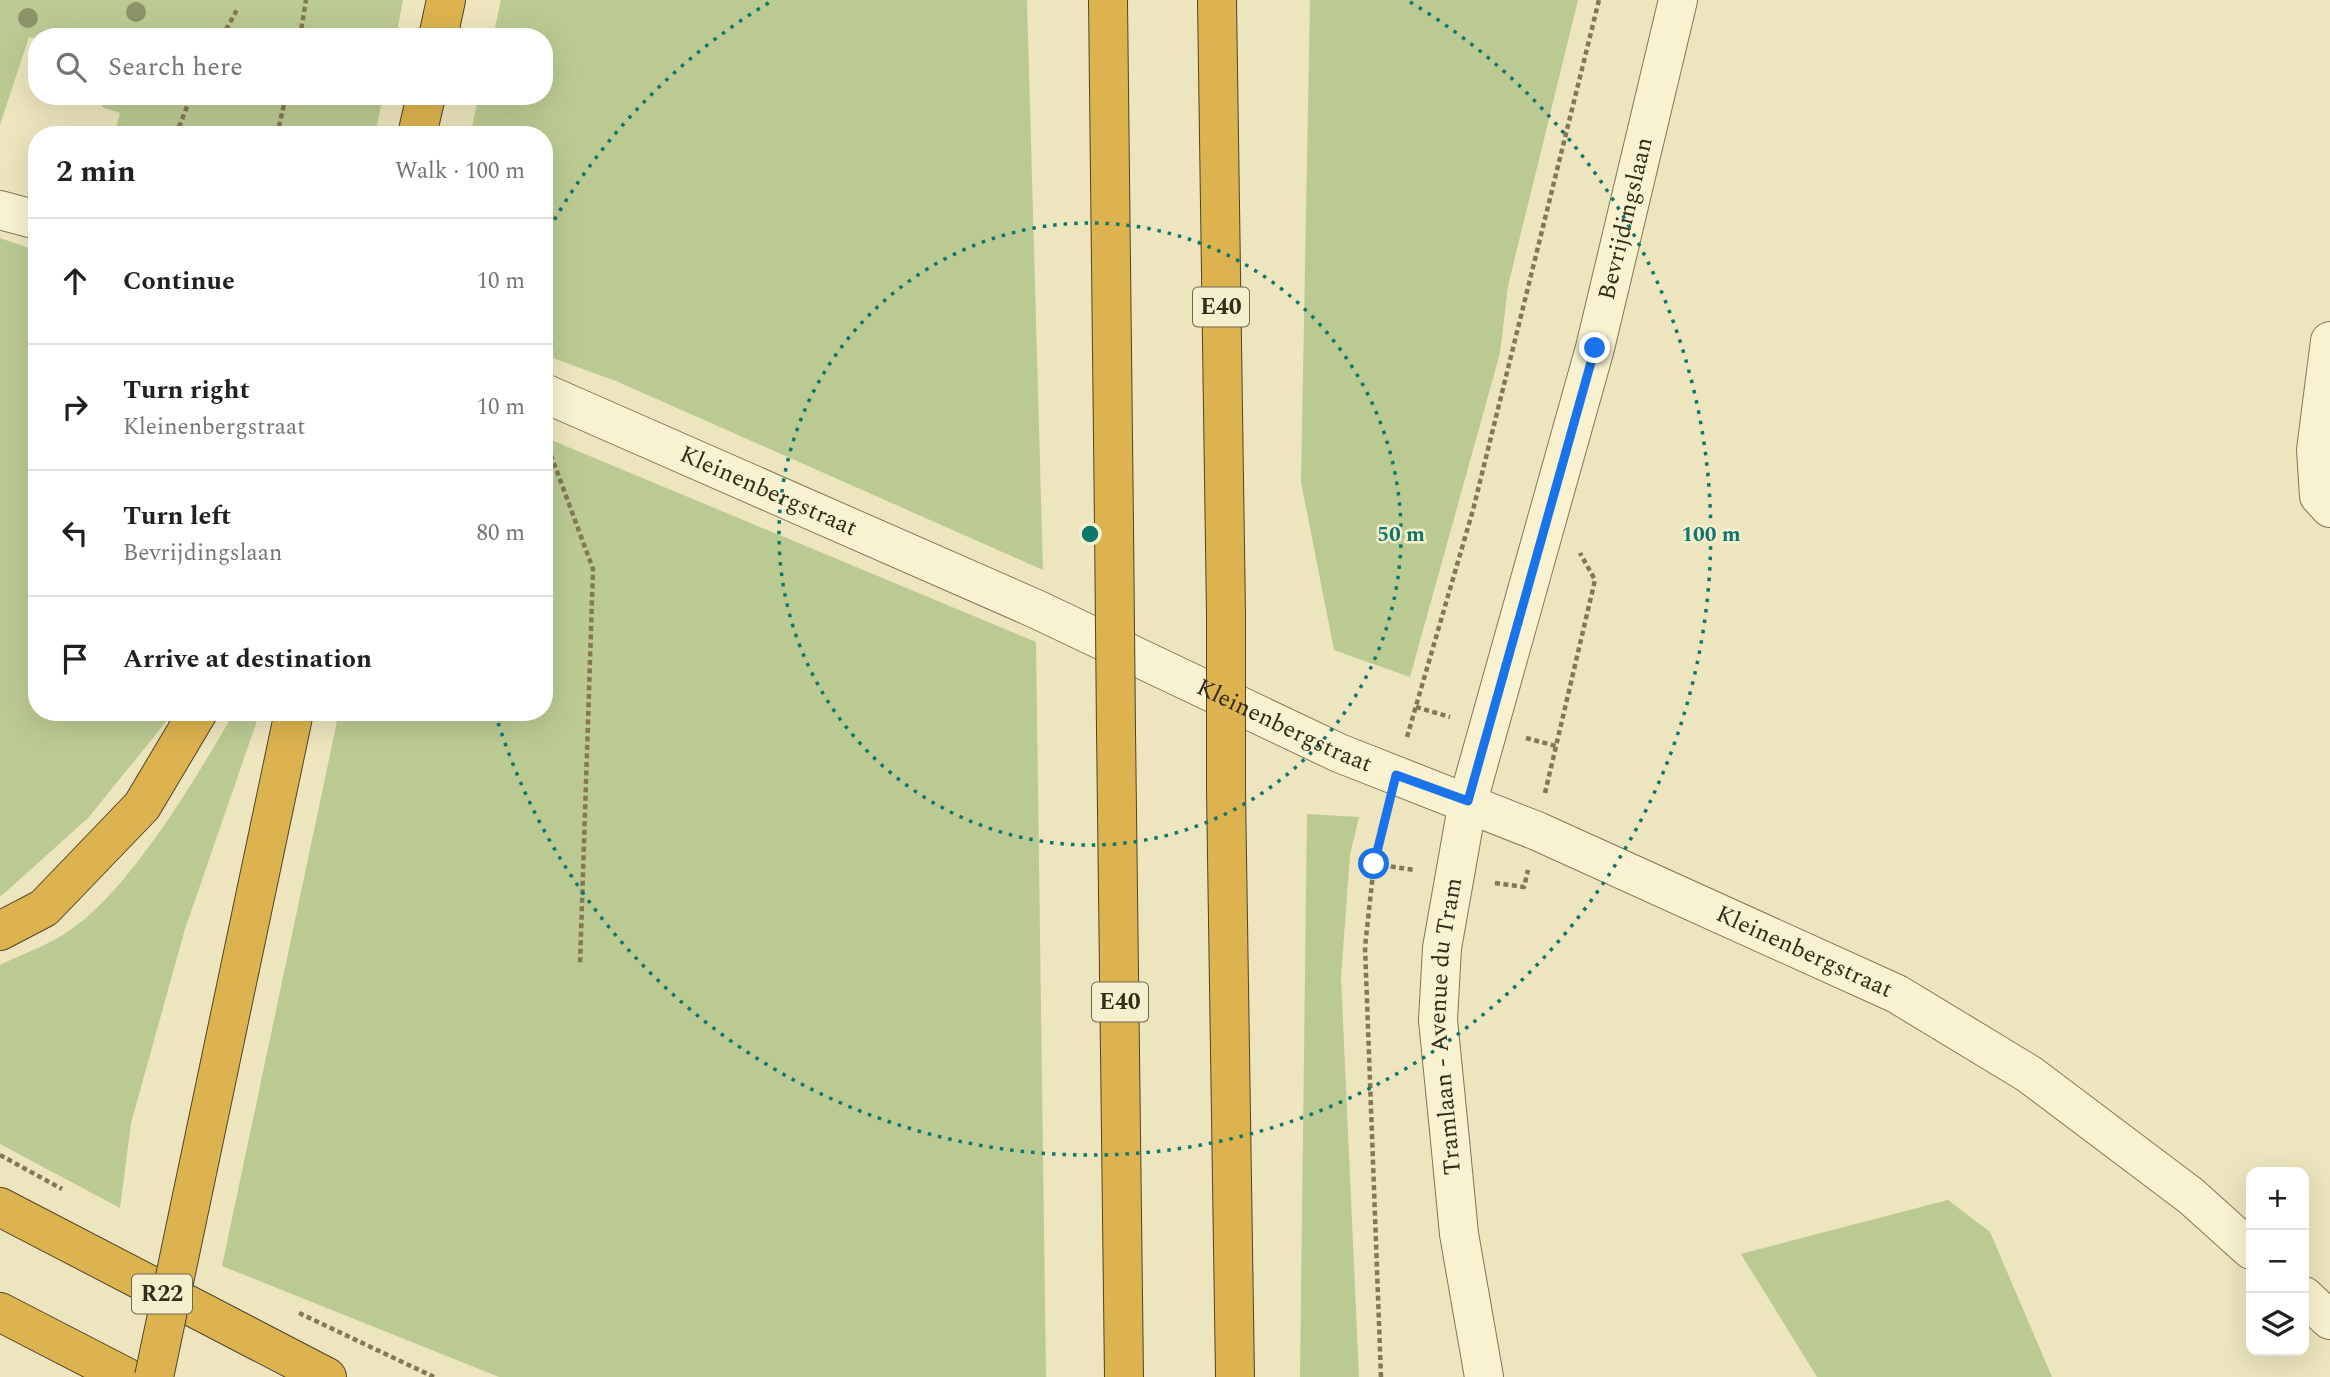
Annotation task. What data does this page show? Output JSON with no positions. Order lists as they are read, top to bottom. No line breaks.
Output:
{"streets":{"highway":["E40","R22"],"street":["Bevrijdingslaan","Kleinenbergstraat","Tramlaan - Avenue du Tram"]},"crossings":[["Bevrijdingslaan","Kleinenbergstraat"],["Bevrijdingslaan","Tramlaan - Avenue du Tram"],["Kleinenbergstraat","Tramlaan - Avenue du Tram"]],"page":{"search":"Search here","heading":["2 min","Walk · 100 m"],"list":[["Continue","10 m"],["Turn right","Kleinenbergstraat","10 m"],["Turn left","Bevrijdingslaan","80 m"],"Arrive at destination"],"map_buttons":["+","−"]},"rings":["50 m","100 m"]}
